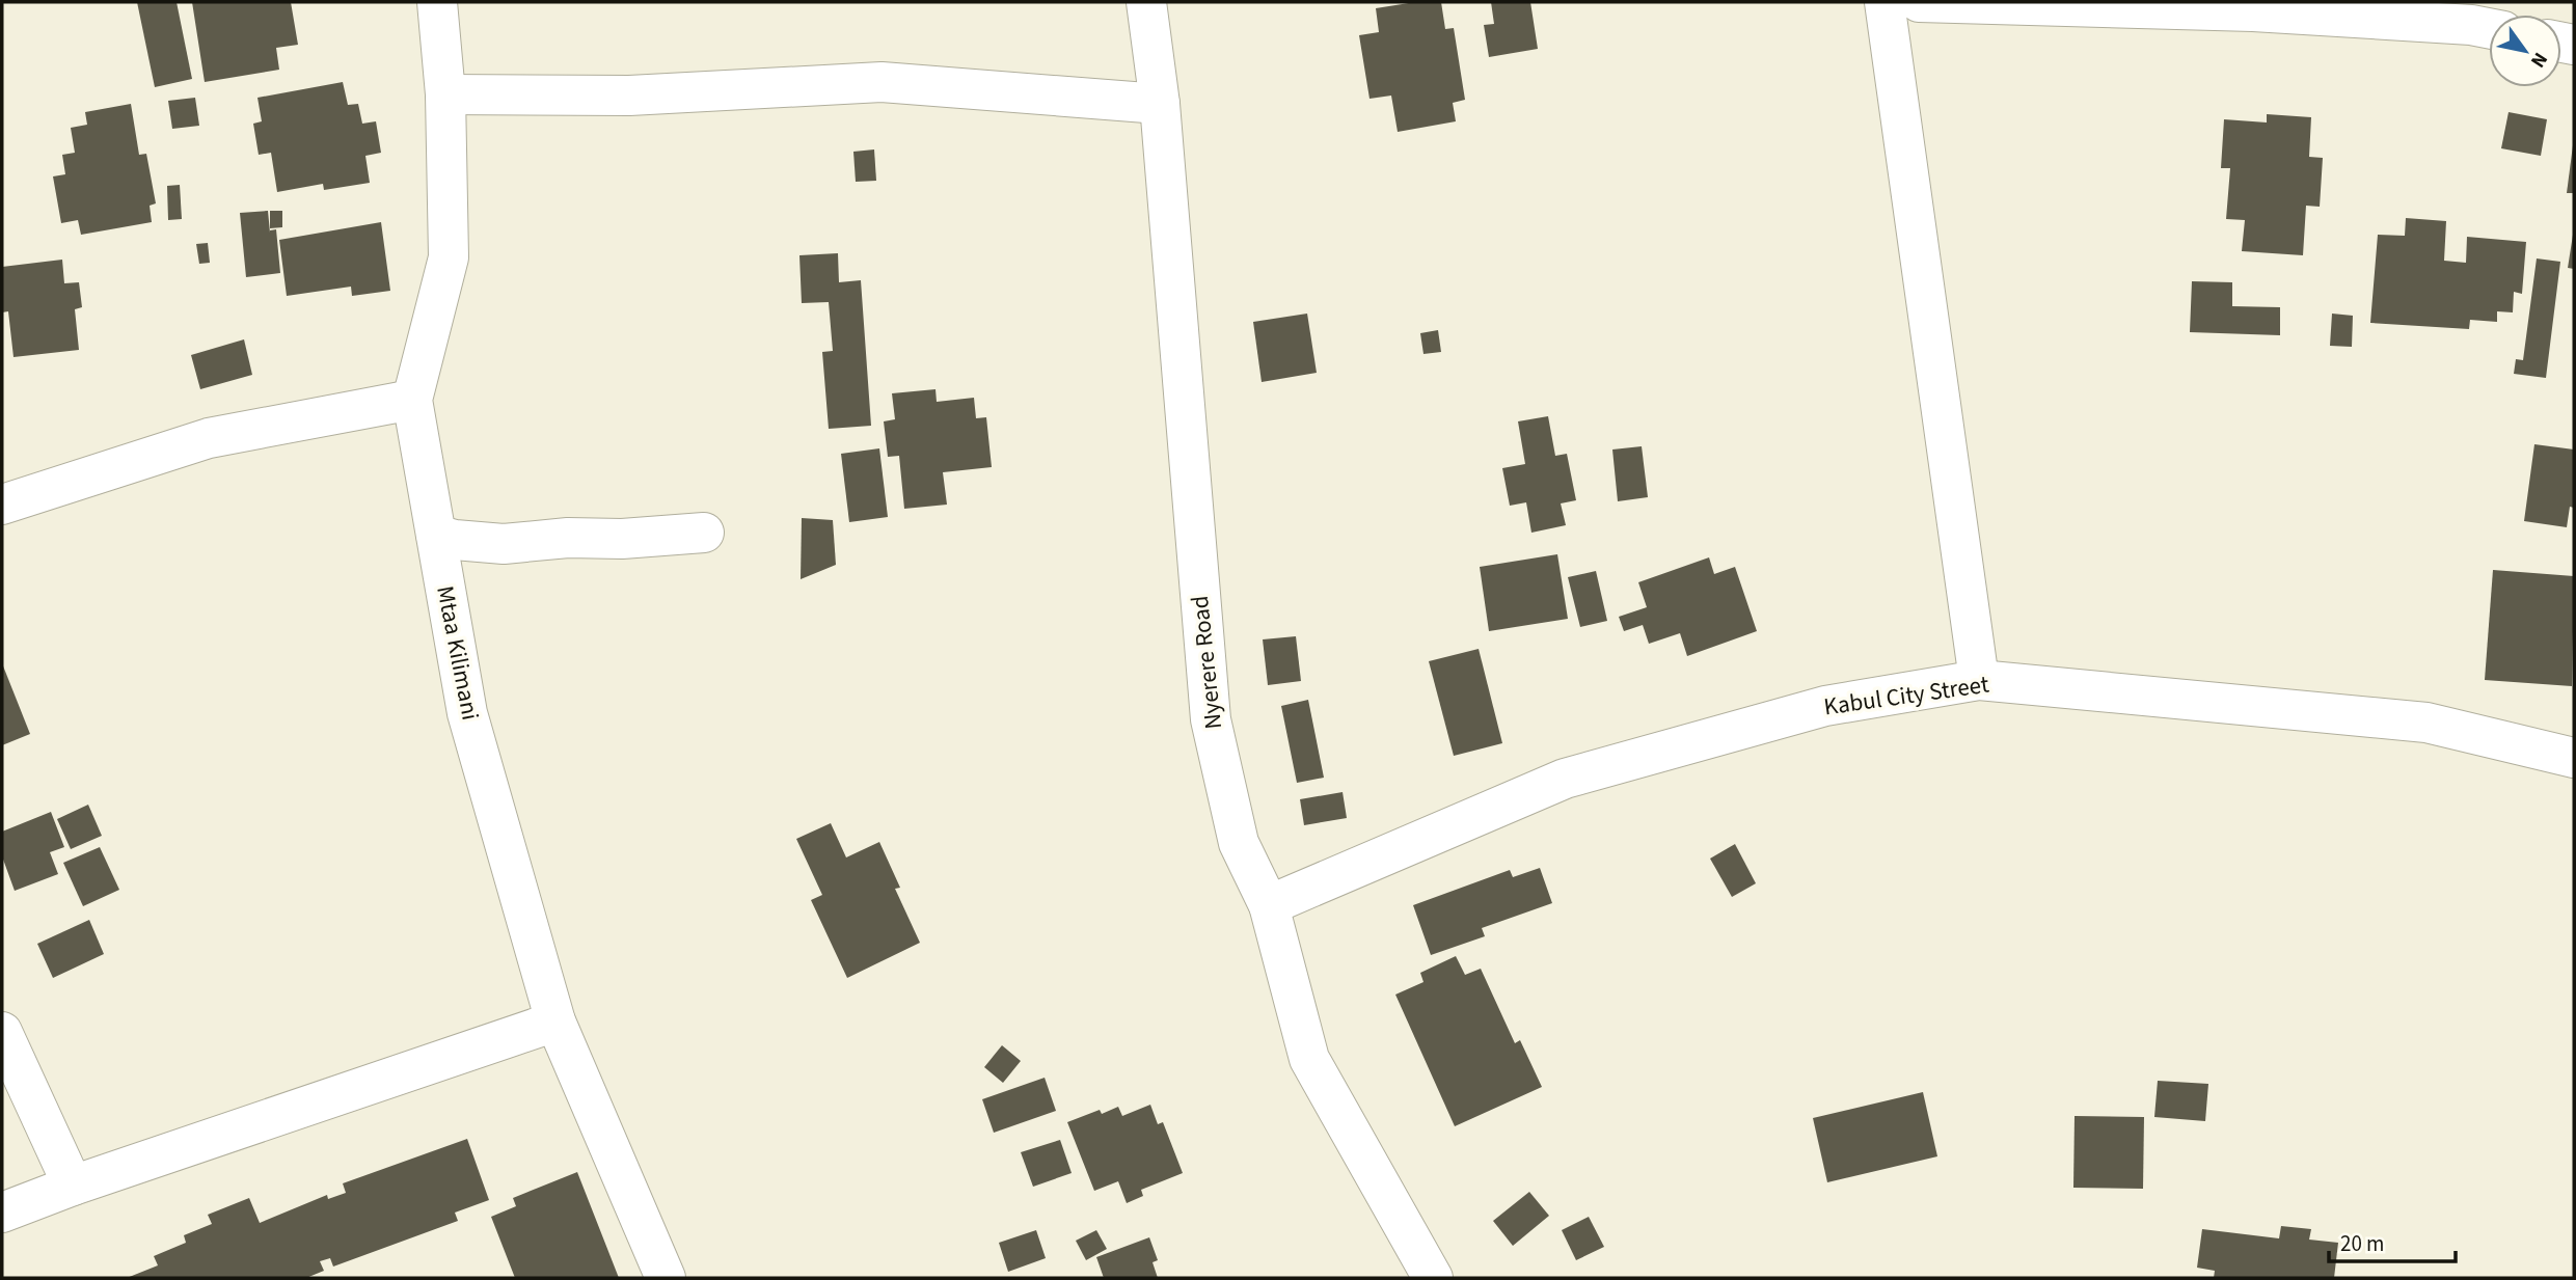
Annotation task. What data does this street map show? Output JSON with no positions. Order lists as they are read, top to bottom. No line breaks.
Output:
{"streets":{"street":["Mtaa Kilimani","Nyerere Road","Kabul City Street"]},"crossings":[["Nyerere Road","Kabul City Street"]],"scale_bar":"20 m","north":"bottom right"}
